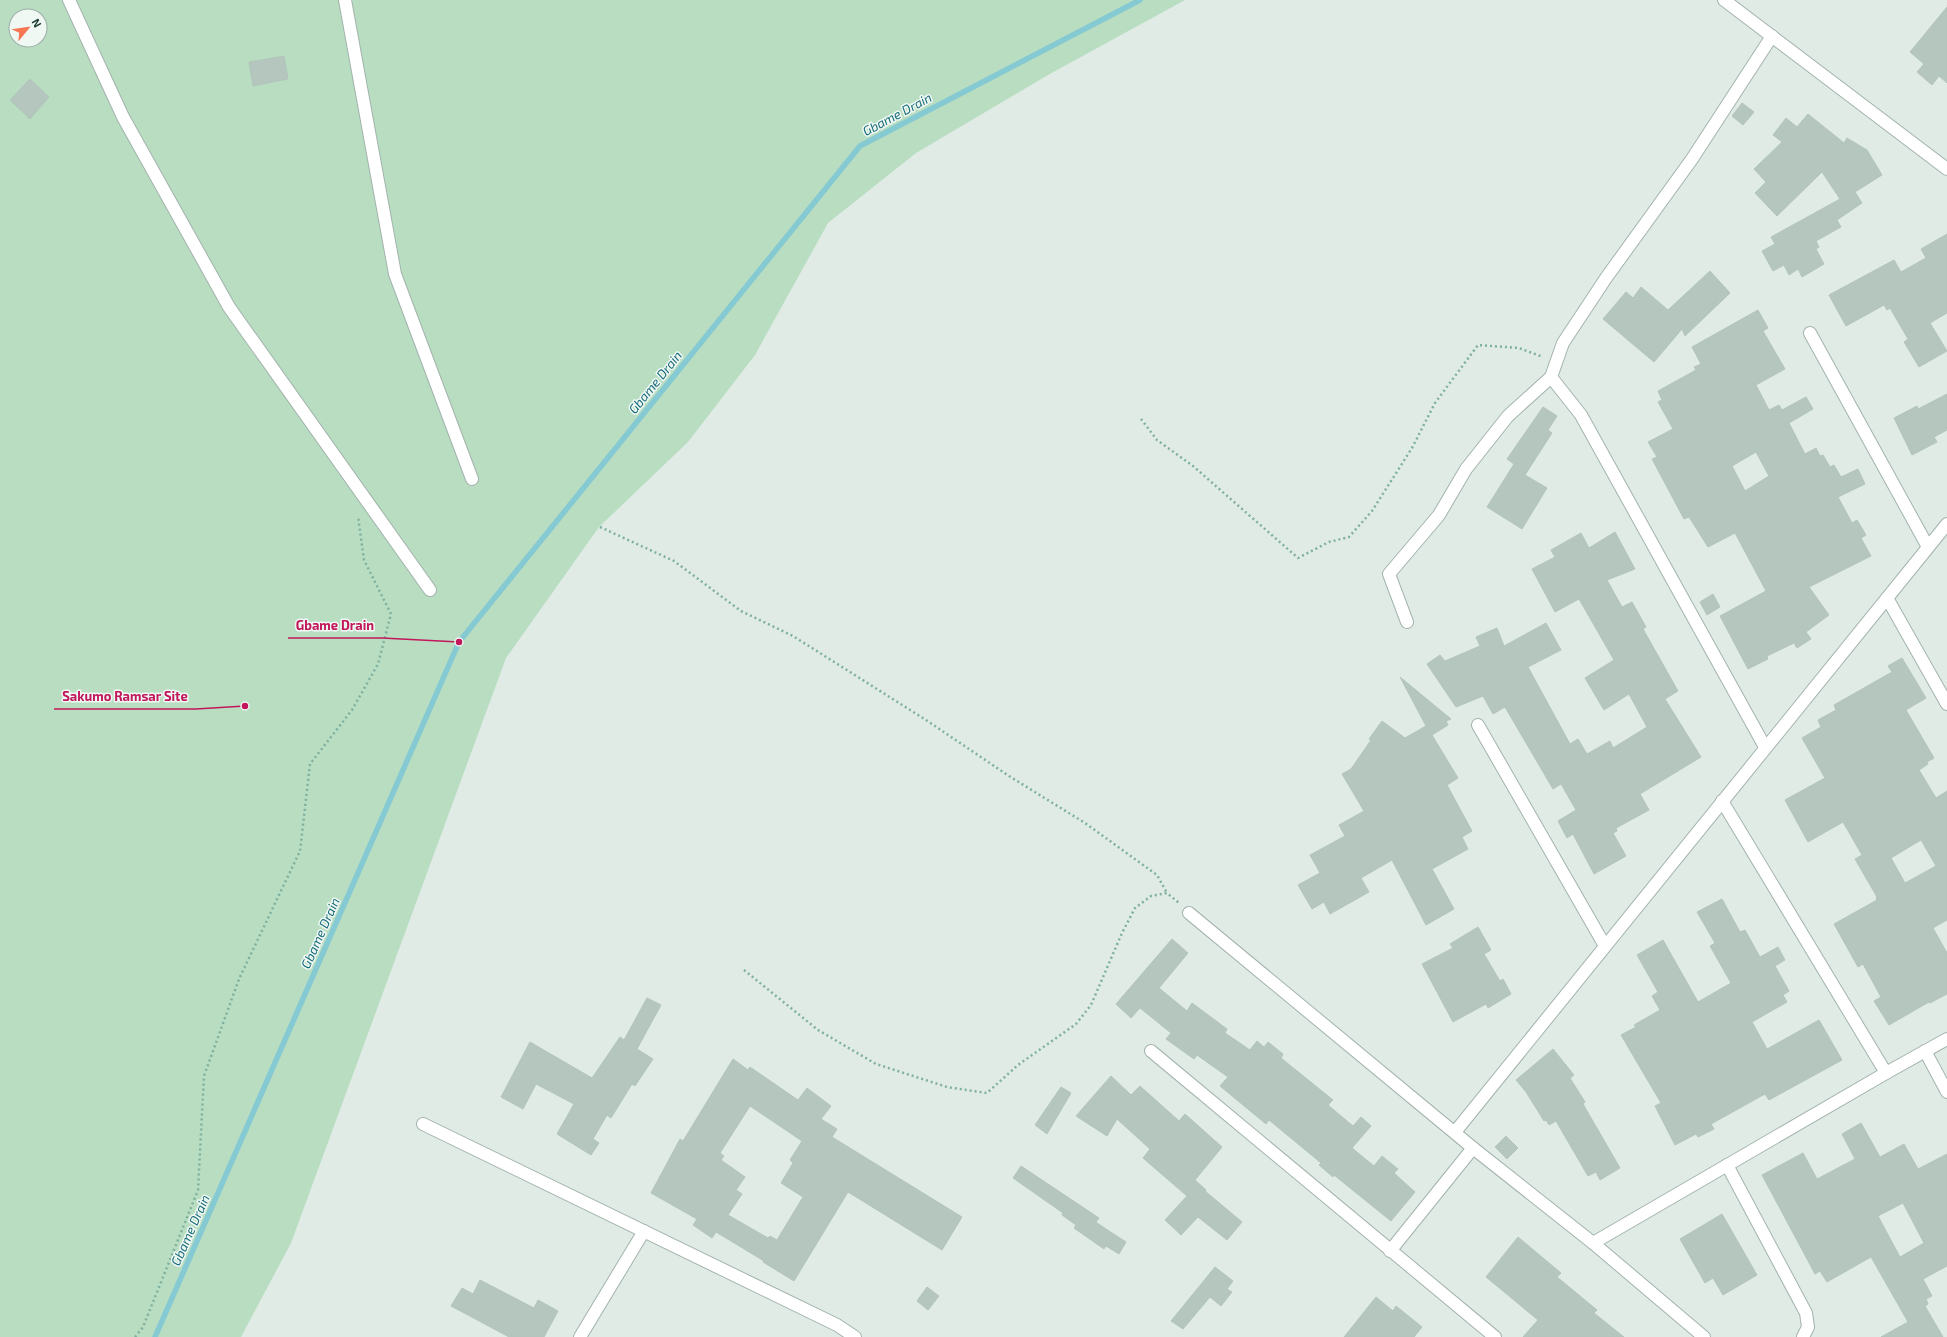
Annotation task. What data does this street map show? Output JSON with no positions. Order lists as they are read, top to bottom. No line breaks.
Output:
{"water":["Gbame Drain"],"places":["Gbame Drain","Sakumo Ramsar Site"],"north":"top right"}
